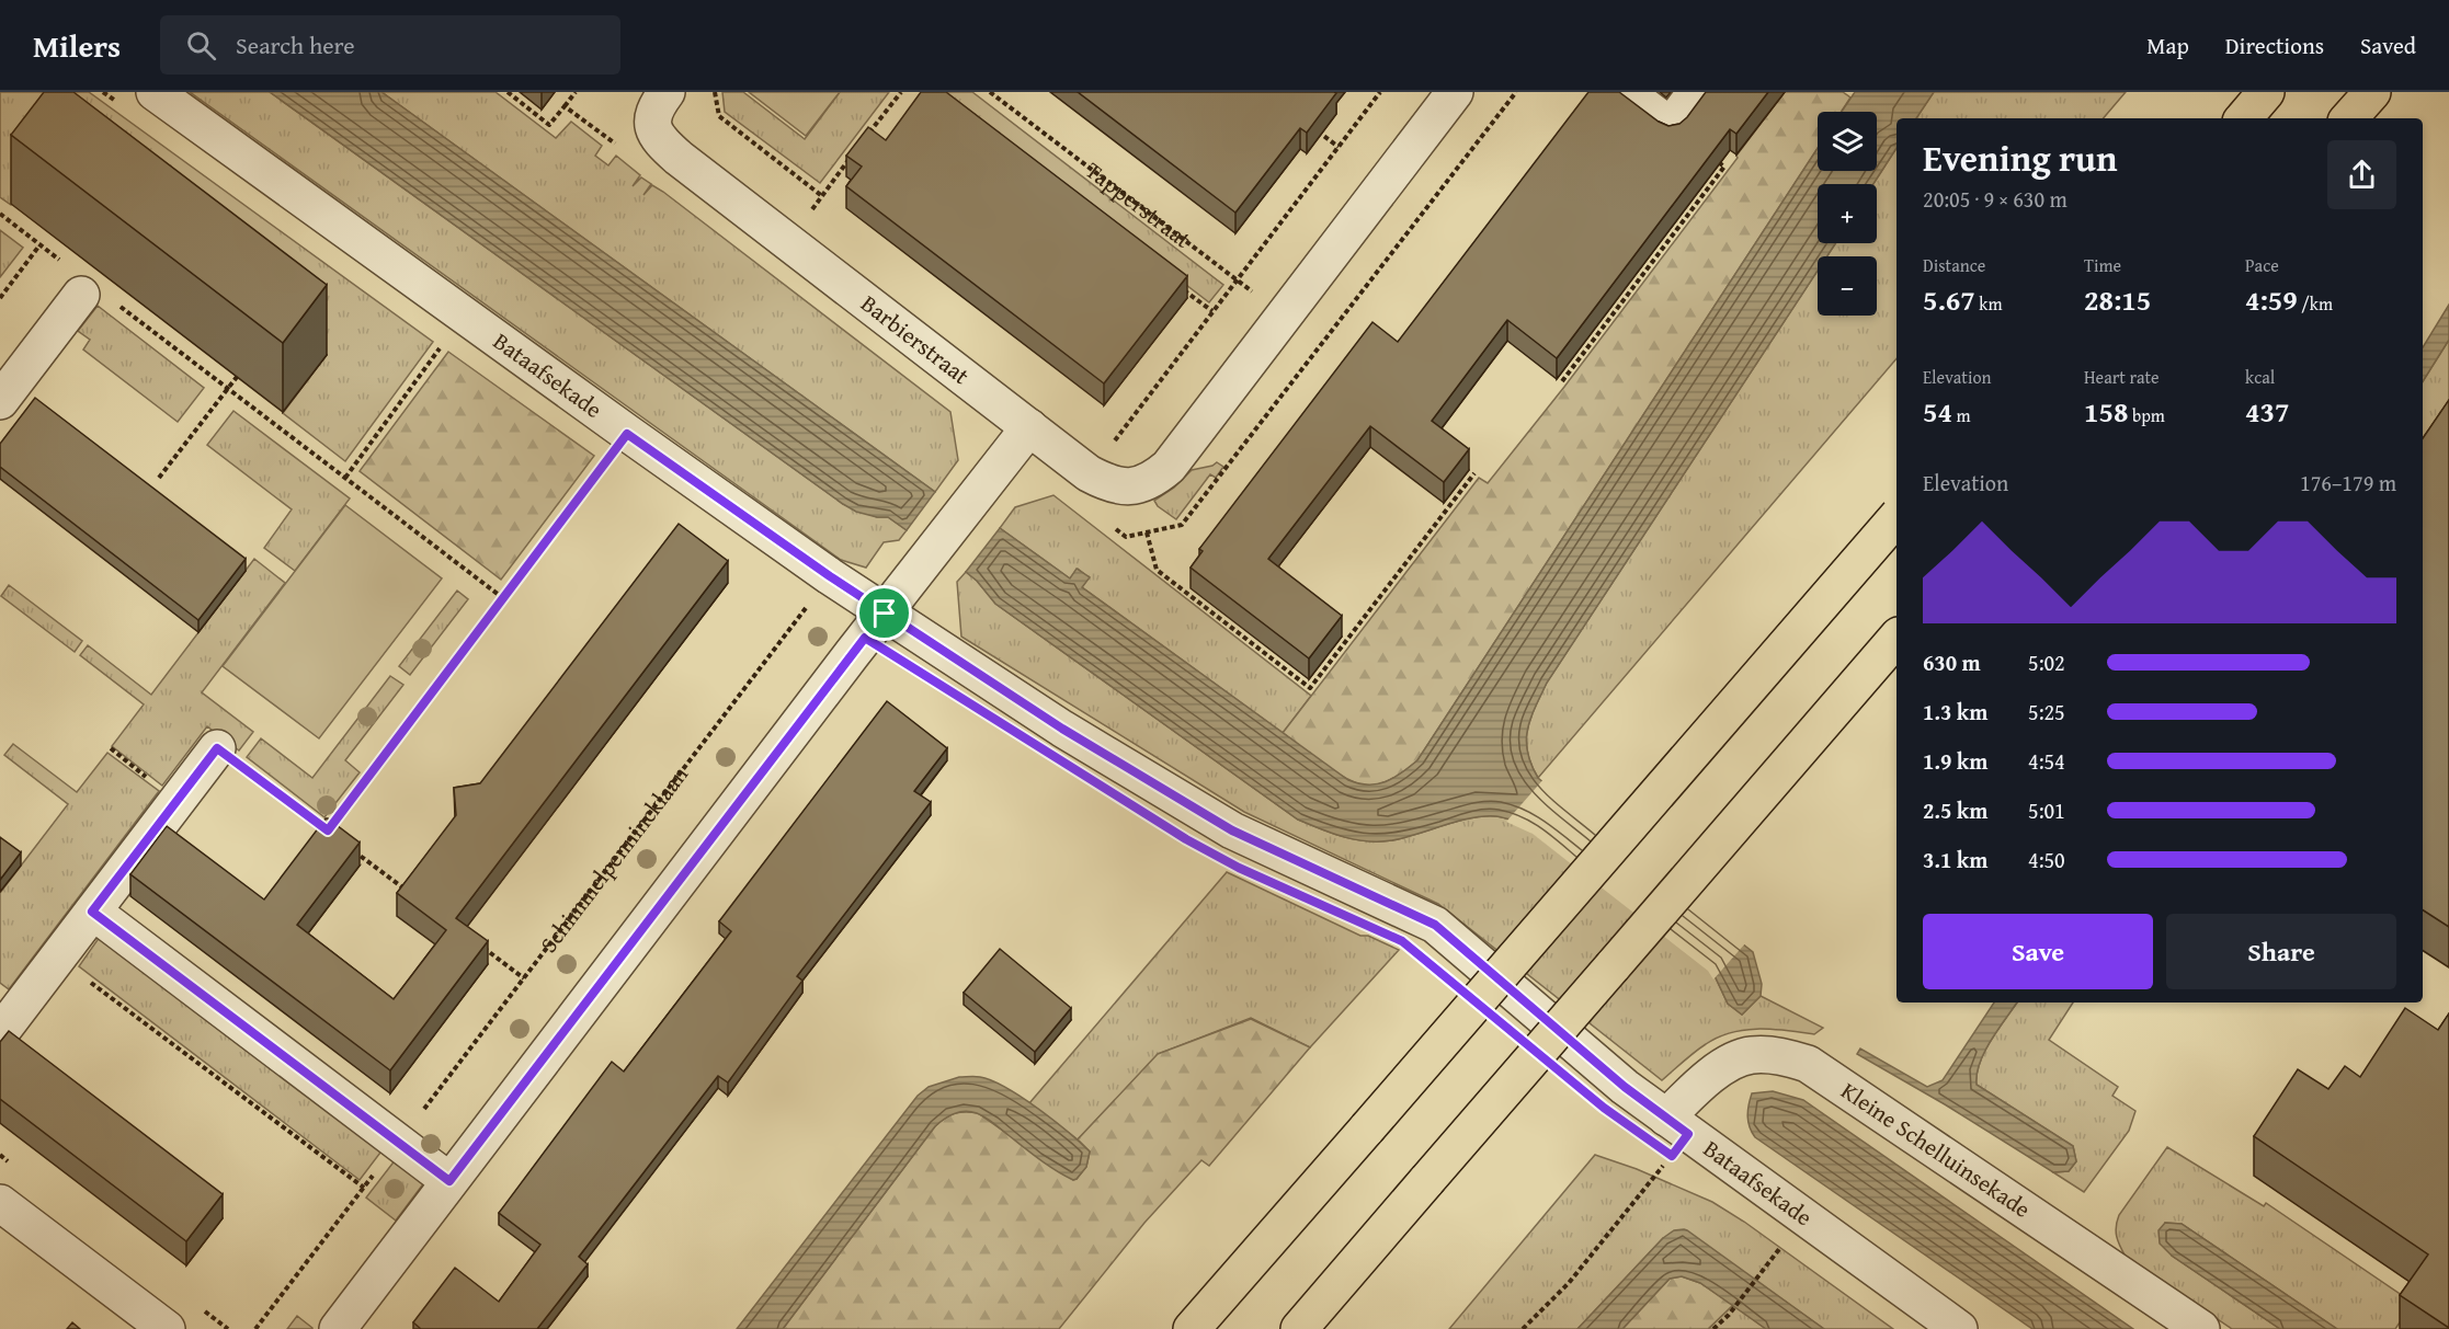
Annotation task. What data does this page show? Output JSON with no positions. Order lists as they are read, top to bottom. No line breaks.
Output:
{"streets":{"street":["Barbierstraat","Bataafsekade","Kleine Schelluinsekade"],"path":["Tapperstraat","Schimmelpennincklaan"]},"crossings":[["Bataafsekade","Schimmelpennincklaan"],["Bataafsekade","Kleine Schelluinsekade"]],"page":{"header":"Milers","search":"Search here","nav":["Map","Directions","Saved"],"map_buttons":["+","−"],"heading":["Evening run","20:05 · 9 × 630 m"],"stats":[["Distance","5.67 km"],["Time","28:15"],["Pace","4:59 /km"],["Elevation","54 m"],["Heart rate","158 bpm"],["kcal","437"]],"chart":["Elevation","176–179 m"],"list":[{"name":"630 m","note":"5:02"},{"name":"1.3 km","note":"5:25"},{"name":"1.9 km","note":"4:54"},{"name":"2.5 km","note":"5:01"},{"name":"3.1 km","note":"4:50"}],"buttons":["Save","Share"]}}
